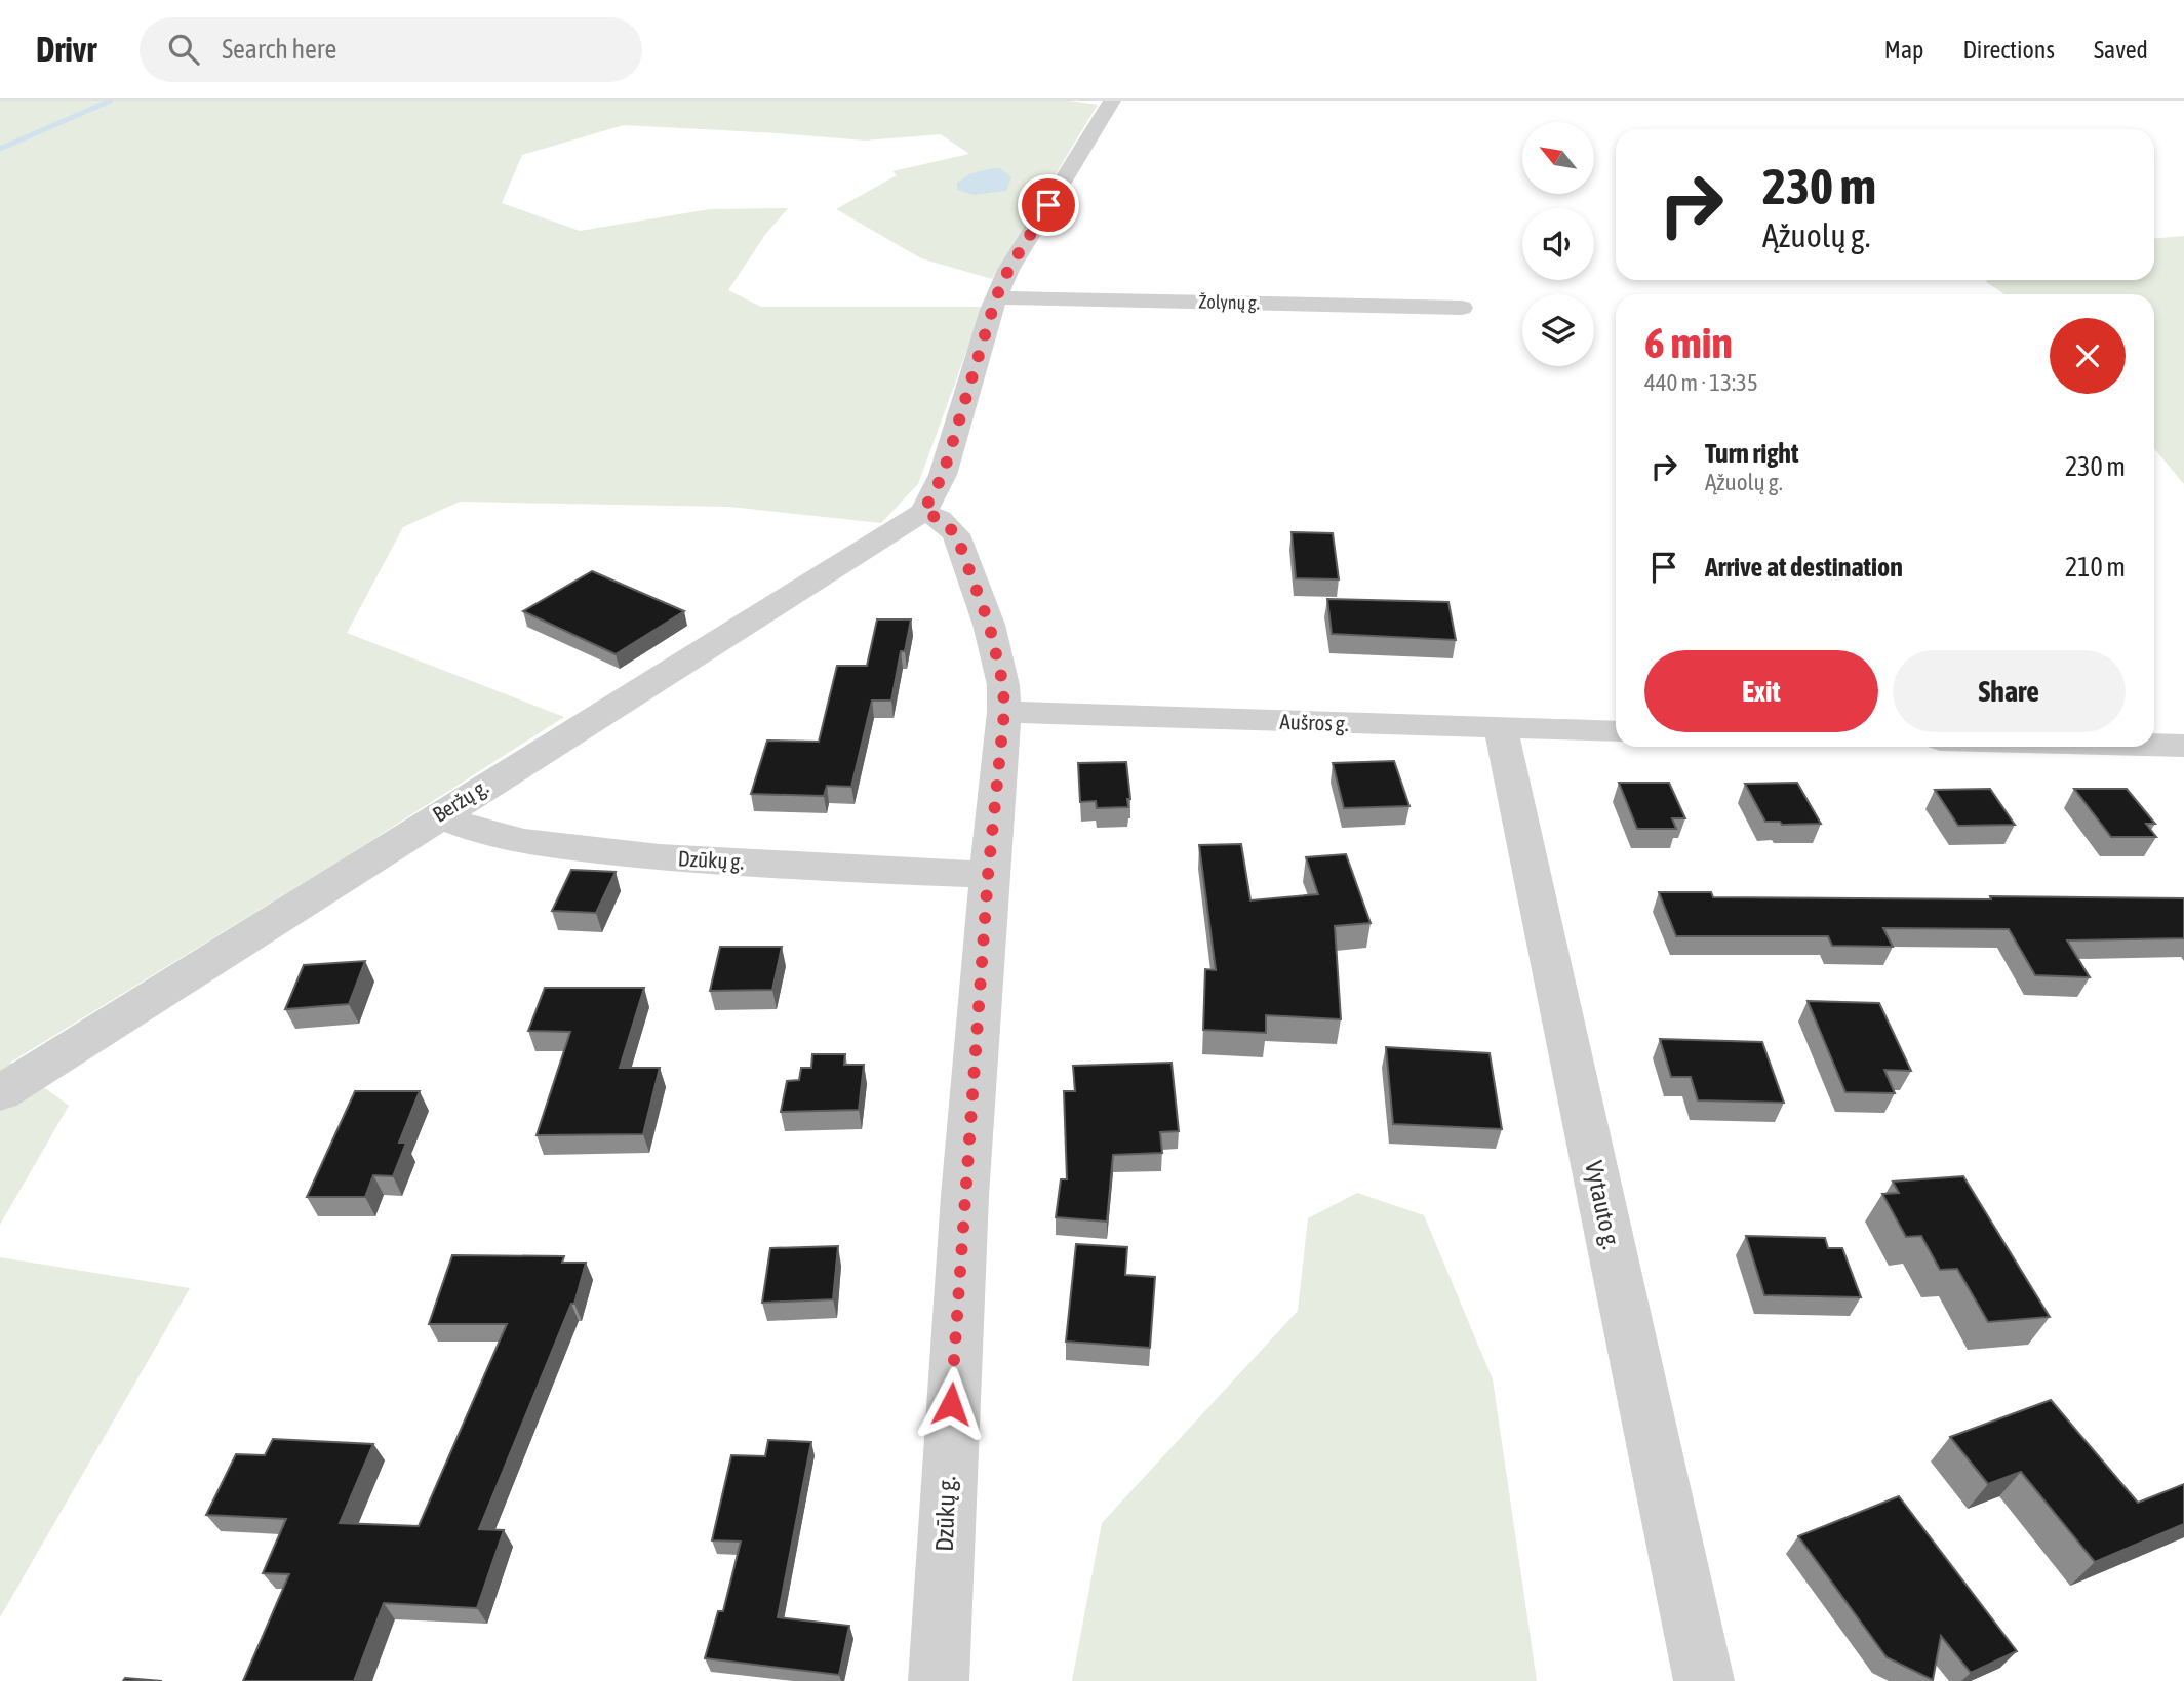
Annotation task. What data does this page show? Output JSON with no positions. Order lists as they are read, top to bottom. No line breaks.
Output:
{"streets":{"street":["Žolynų g.","Aušros g.","Beržų g.","Dzūkų g.","Vytauto g."]},"crossings":[["Aušros g.","Dzūkų g."],["Aušros g.","Vytauto g."],["Beržų g.","Dzūkų g."]],"north":"top left","page":{"header":"Drivr","search":"Search here","nav":["Map","Directions","Saved"],"turn":["230 m","Ąžuolų g."],"heading":["6 min","440 m · 13:35"],"list":[{"name":"Turn right","note":"Ąžuolų g.","value":"230 m"},{"name":"Arrive at destination","value":"210 m"}],"buttons":["Exit","Share"]}}
